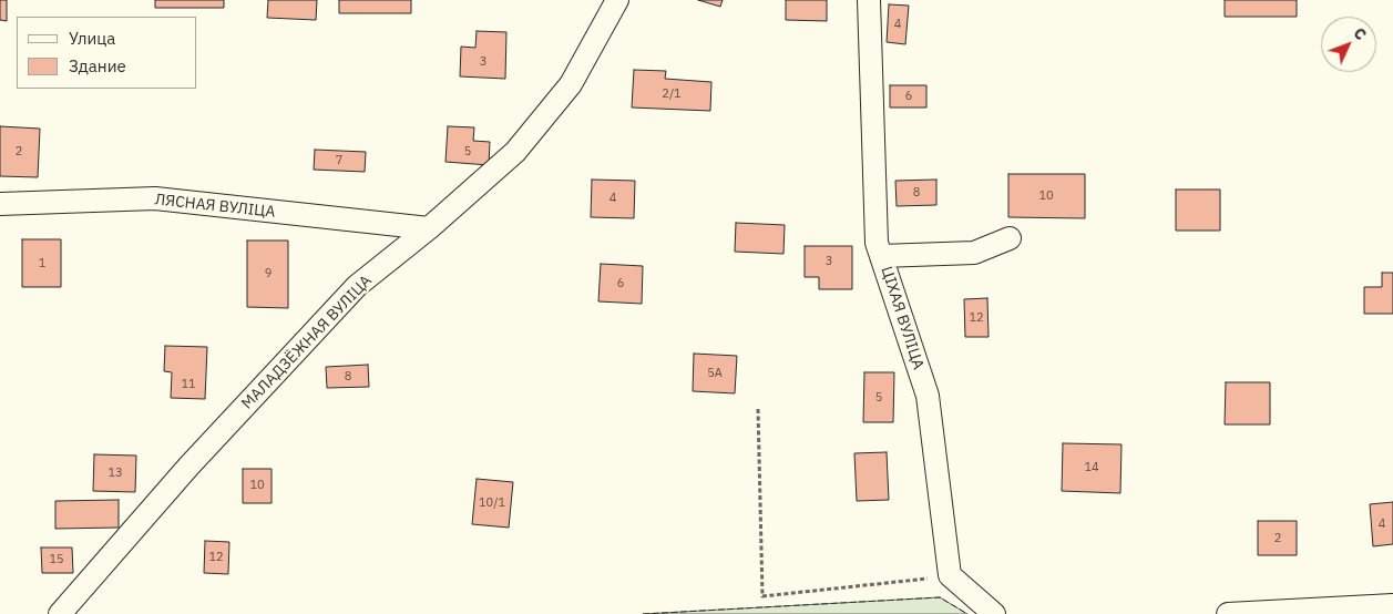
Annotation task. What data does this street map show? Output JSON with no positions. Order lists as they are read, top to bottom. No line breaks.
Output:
{"streets":{"street":["ЛЯСНАЯ ВУЛІЦА","ЦІХАЯ ВУЛІЦА","МАЛАДЗЁЖНАЯ ВУЛІЦА"]},"crossings":[["ЛЯСНАЯ ВУЛІЦА","МАЛАДЗЁЖНАЯ ВУЛІЦА"]],"house_numbers":["4","3","2/1","6","2","5","7","8","10","4","3","1","9","6","12","5А","8","11","5","14","13","10","10/1","4","2","12","15"],"legend":["Улица","Здание"],"north":"top right"}
